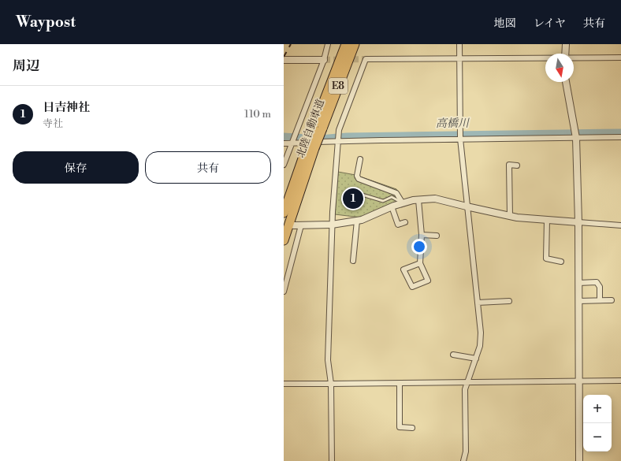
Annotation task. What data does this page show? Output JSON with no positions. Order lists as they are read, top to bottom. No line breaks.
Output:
{"streets":{"highway":["E8","北陸自動車道"]},"water":["高橋川"],"north":"bottom","page":{"header":"Waypost","nav":["地図","レイヤ","共有"],"heading":"周辺","list":[{"mark":"1","name":"日吉神社","note":"寺社","value":"110 m"}],"buttons":["保存","共有"],"pins":"1","map_buttons":["+","−"]}}
